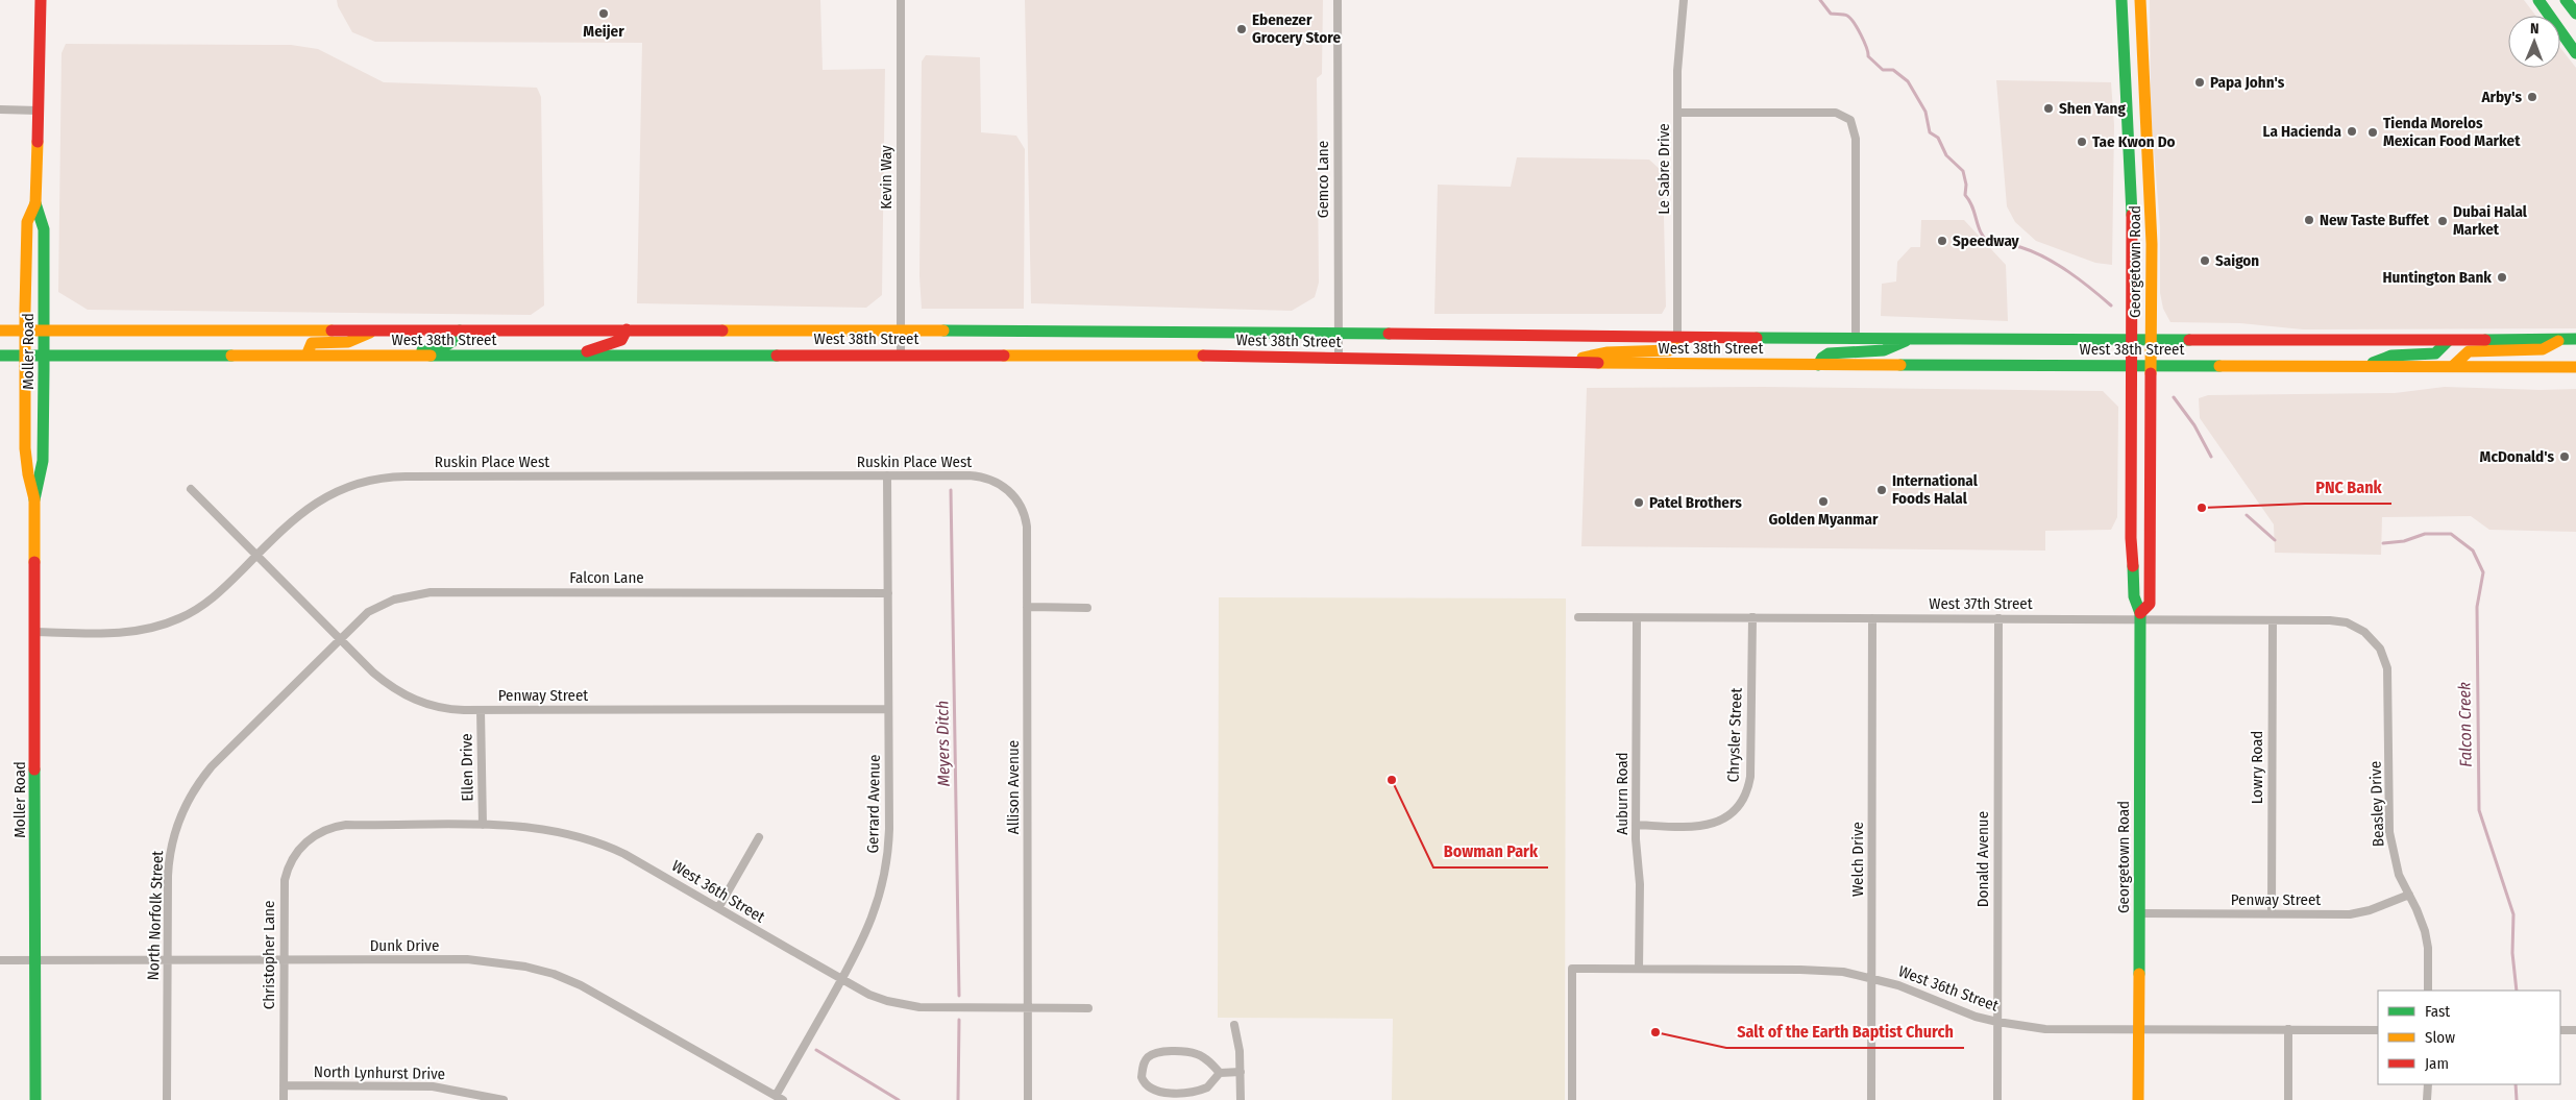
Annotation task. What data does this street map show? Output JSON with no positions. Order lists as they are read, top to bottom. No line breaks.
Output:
{"streets":{"main road":["Georgetown Road","West 38th Street","Moller Road"],"street":["Le Sabre Drive","Kevin Way","Gemco Lane","Ruskin Place West","Falcon Lane","West 37th Street","Penway Street","Chrysler Street","Ellen Drive","Lowry Road","Allison Avenue","Auburn Road","Gerrard Avenue","Beasley Drive","Welch Drive","Donald Avenue","West 36th Street","North Norfolk Street","Dunk Drive","Christopher Lane","North Lynhurst Drive"]},"crossings":[["Le Sabre Drive","West 38th Street"],["Kevin Way","West 38th Street"],["Gemco Lane","West 38th Street"],["Georgetown Road","West 38th Street"],["Georgetown Road","West 37th Street"],["Georgetown Road","Penway Street"],["Georgetown Road","West 36th Street"],["West 38th Street","Moller Road"],["Moller Road","Ruskin Place West"],["Moller Road","Dunk Drive"],["Ruskin Place West","Penway Street"],["Ruskin Place West","Allison Avenue"],["Ruskin Place West","Gerrard Avenue"],["Falcon Lane","Penway Street"],["Falcon Lane","Gerrard Avenue"],["Falcon Lane","North Norfolk Street"],["West 37th Street","Chrysler Street"],["West 37th Street","Lowry Road"],["West 37th Street","Auburn Road"],["West 37th Street","Beasley Drive"],["West 37th Street","Welch Drive"],["West 37th Street","Donald Avenue"],["Penway Street","Ellen Drive"],["Penway Street","Lowry Road"],["Penway Street","Gerrard Avenue"],["Penway Street","Beasley Drive"],["Penway Street","North Norfolk Street"],["Chrysler Street","Auburn Road"],["Ellen Drive","West 36th Street"],["Allison Avenue","West 36th Street"],["Auburn Road","West 36th Street"],["Gerrard Avenue","West 36th Street"],["Gerrard Avenue","Dunk Drive"],["Welch Drive","West 36th Street"],["Donald Avenue","West 36th Street"],["West 36th Street","Christopher Lane"],["North Norfolk Street","Dunk Drive"],["Dunk Drive","Christopher Lane"],["Christopher Lane","North Lynhurst Drive"]],"water":["Falcon Creek","Meyers Ditch"],"places":["Meijer","Ebenezer Grocery Store","Papa John's","Arby's","Shen Yang","La Hacienda","Tienda Morelos Mexican Food Market","Tae Kwon Do","New Taste Buffet","Dubai Halal Market","Speedway","Saigon","Huntington Bank","McDonald's","International Foods Halal","Golden Myanmar","Patel Brothers","PNC Bank","Bowman Park","Salt of the Earth Baptist Church"],"legend":["Fast","Slow","Jam"],"north":"top"}
